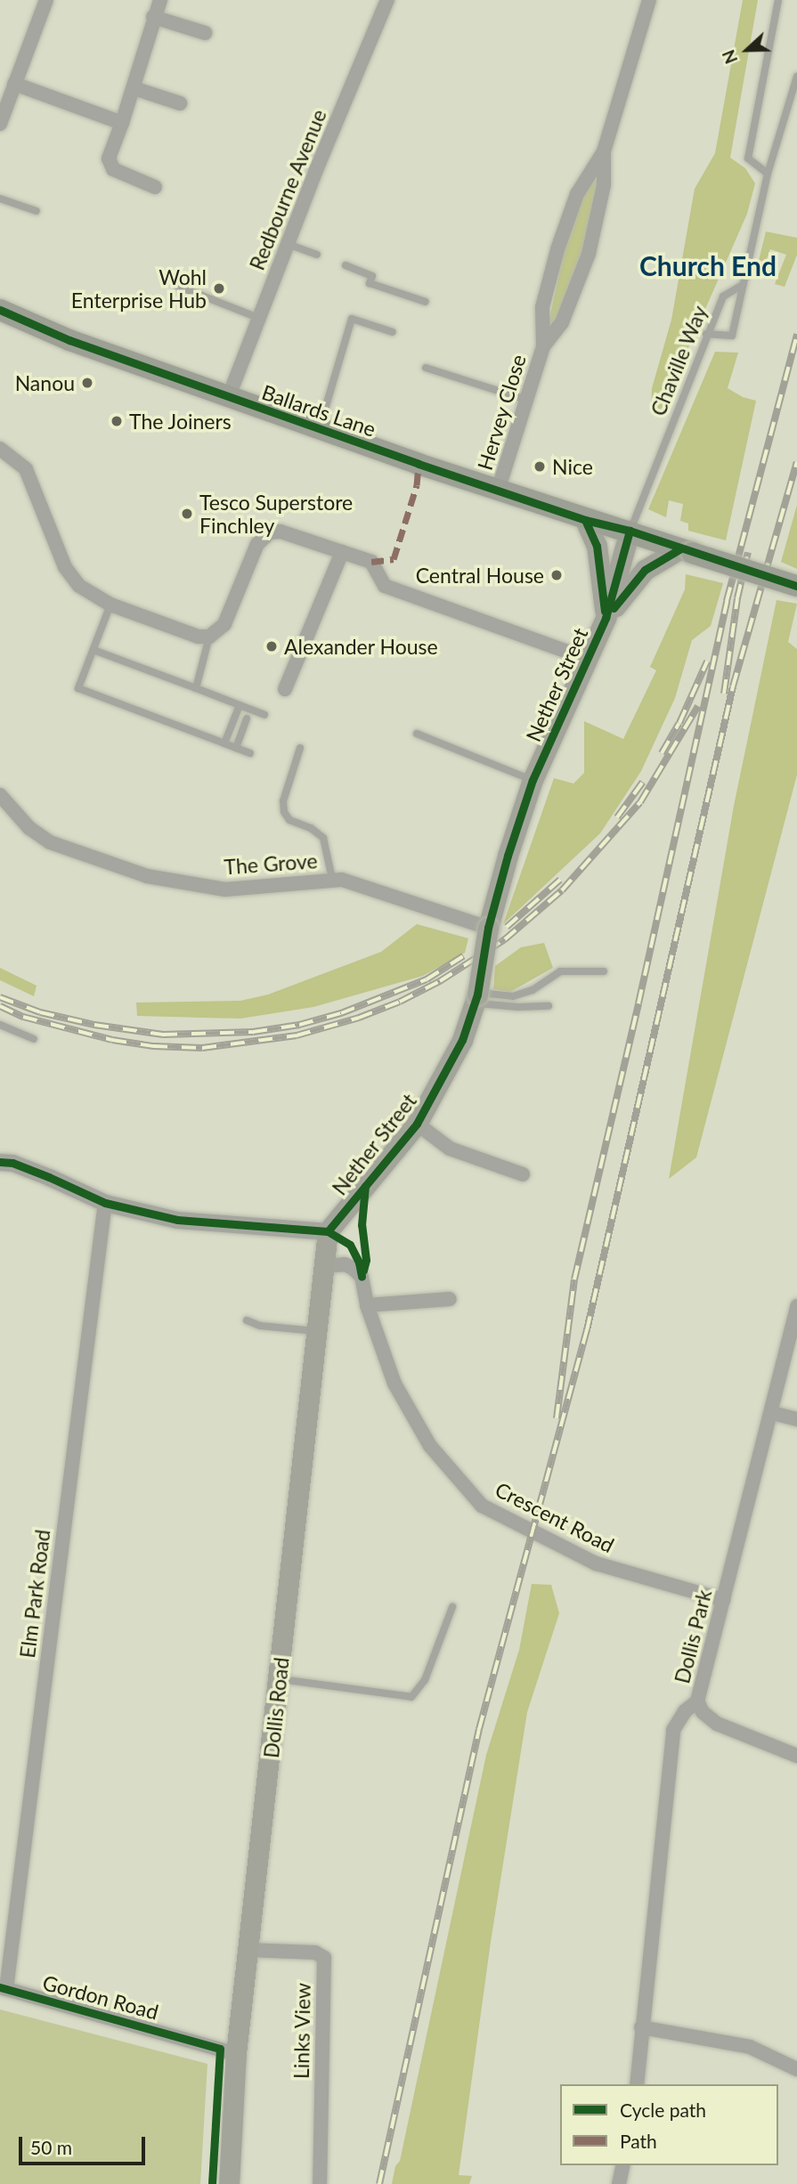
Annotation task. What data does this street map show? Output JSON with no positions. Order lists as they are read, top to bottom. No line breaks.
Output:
{"streets":{"main road":["Ballards Lane","Nether Street","Dollis Road"],"street":["Redbourne Avenue","Hervey Close","The Grove","Crescent Road","Elm Park Road","Dollis Park","Gordon Road","Links View"],"lane":["Chaville Way"]},"crossings":[["Redbourne Avenue","Ballards Lane"],["Chaville Way","Ballards Lane"],["Chaville Way","Nether Street"],["Ballards Lane","Hervey Close"],["Ballards Lane","Nether Street"],["Nether Street","The Grove"],["Nether Street","Dollis Road"],["Crescent Road","Dollis Park"],["Crescent Road","Dollis Road"],["Elm Park Road","Gordon Road"],["Dollis Road","Gordon Road"],["Dollis Road","Links View"]],"districts":["Church End"],"places":["Wohl Enterprise Hub","Nanou","The Joiners","Nice","Tesco Superstore Finchley","Central House","Alexander House"],"legend":["Cycle path","Path"],"scale_bar":"50 m","north":"left"}
